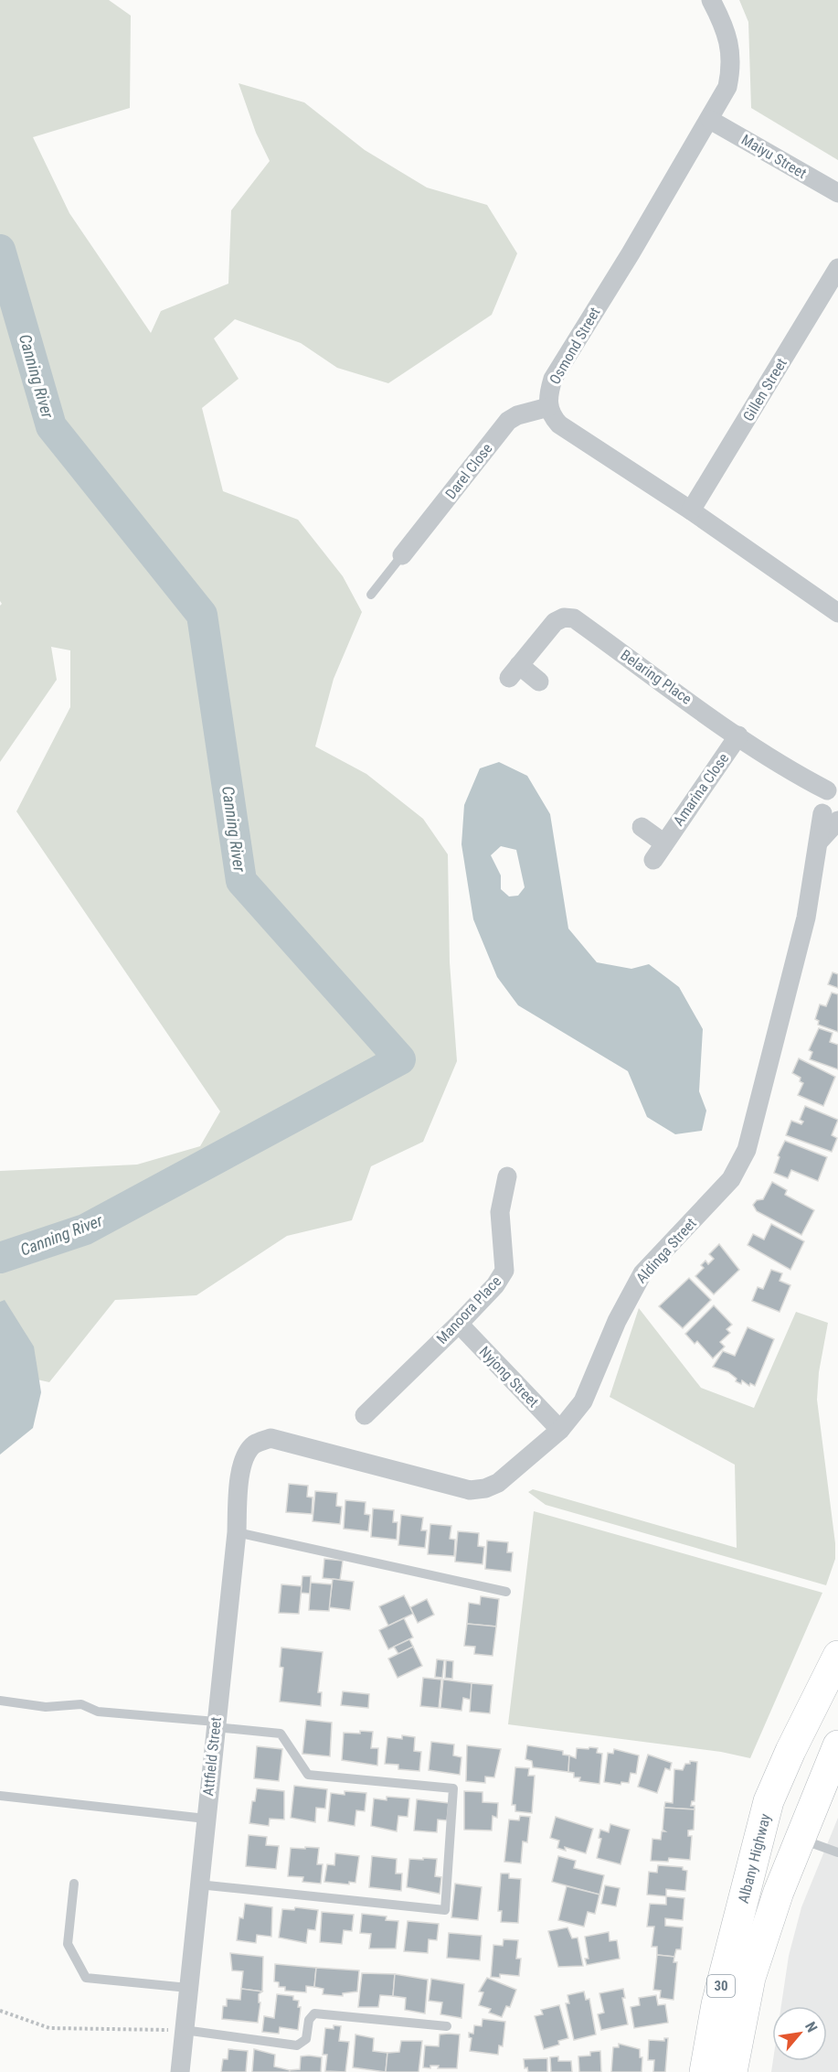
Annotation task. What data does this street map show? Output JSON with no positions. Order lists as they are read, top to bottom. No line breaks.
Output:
{"streets":{"highway":["Albany Highway","30"],"street":["Maiyu Street","Osmond Street","Gillen Street","Darel Close","Belaring Place","Amarina Close","Aldinga Street","Manoora Place","Nyjong Street","Attfield Street"]},"crossings":[["Maiyu Street","Osmond Street"],["Osmond Street","Darel Close"],["Belaring Place","Amarina Close"],["Belaring Place","Aldinga Street"],["Aldinga Street","Nyjong Street"],["Aldinga Street","Attfield Street"],["Manoora Place","Nyjong Street"]],"water":["Canning River"],"north":"top right"}
